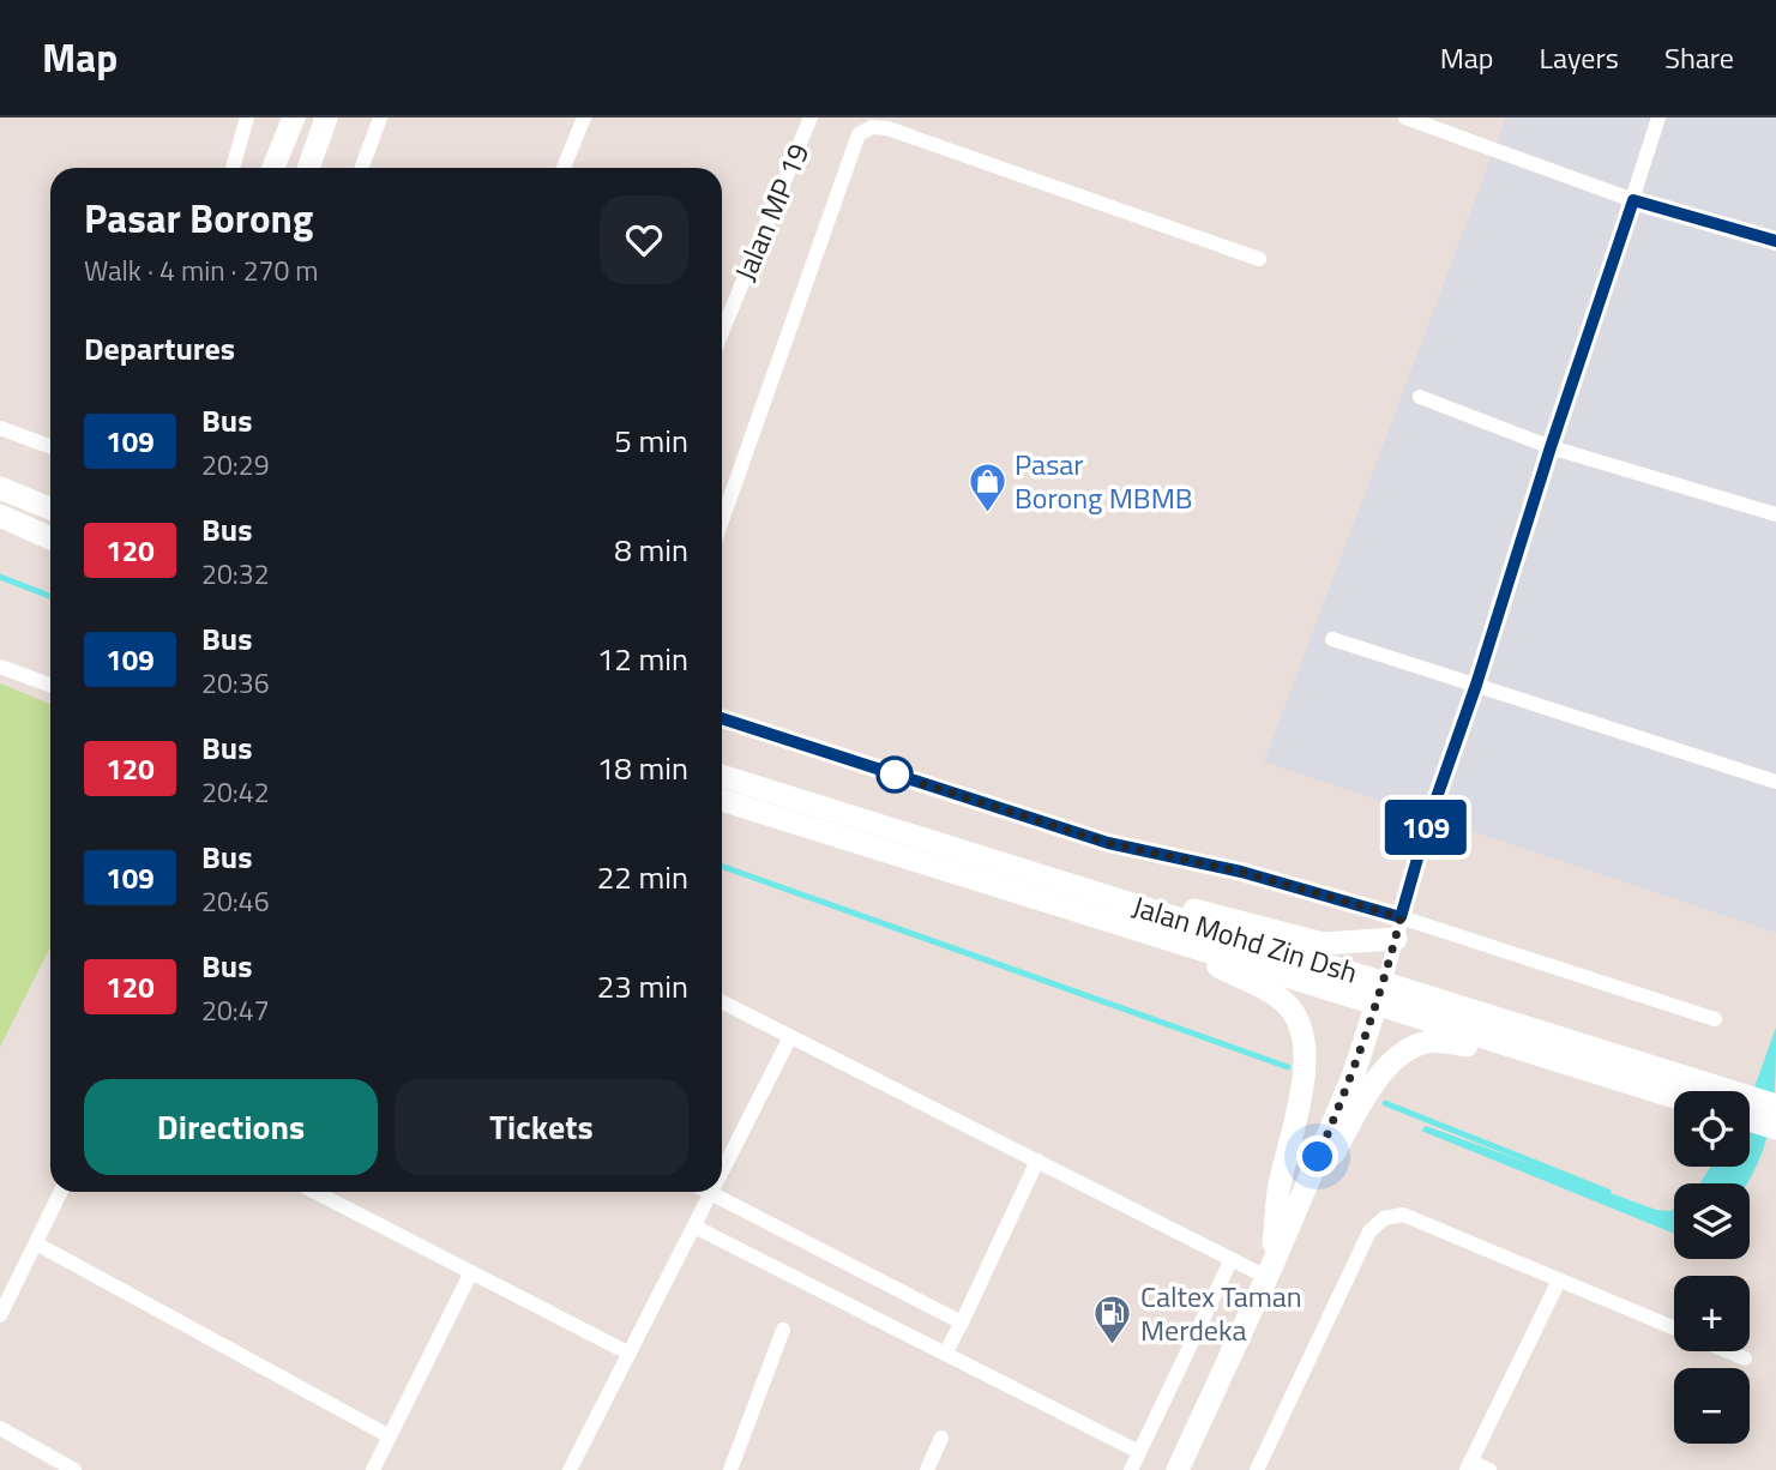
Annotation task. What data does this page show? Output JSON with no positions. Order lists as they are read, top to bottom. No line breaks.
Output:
{"streets":{"main road":["Jalan Mohd Zin Dsh"],"street":["Jalan MP 19"]},"places":{"shop":["Pasar Borong MBMB"],"fuel station":["Caltex Taman Merdeka"]},"lines":["bus line 109"],"page":{"header":"Map","nav":["Map","Layers","Share"],"on_map":"109","heading":[["Pasar Borong","Walk · 4 min · 270 m"],"Departures"],"list":[{"mark":"109","name":"Bus","note":"20:29","value":"5 min"},{"mark":"120","name":"Bus","note":"20:32","value":"8 min"},{"mark":"109","name":"Bus","note":"20:36","value":"12 min"},{"mark":"120","name":"Bus","note":"20:42","value":"18 min"},{"mark":"109","name":"Bus","note":"20:46","value":"22 min"},{"mark":"120","name":"Bus","note":"20:47","value":"23 min"}],"buttons":["Directions","Tickets"],"map_buttons":["+","−"]}}
